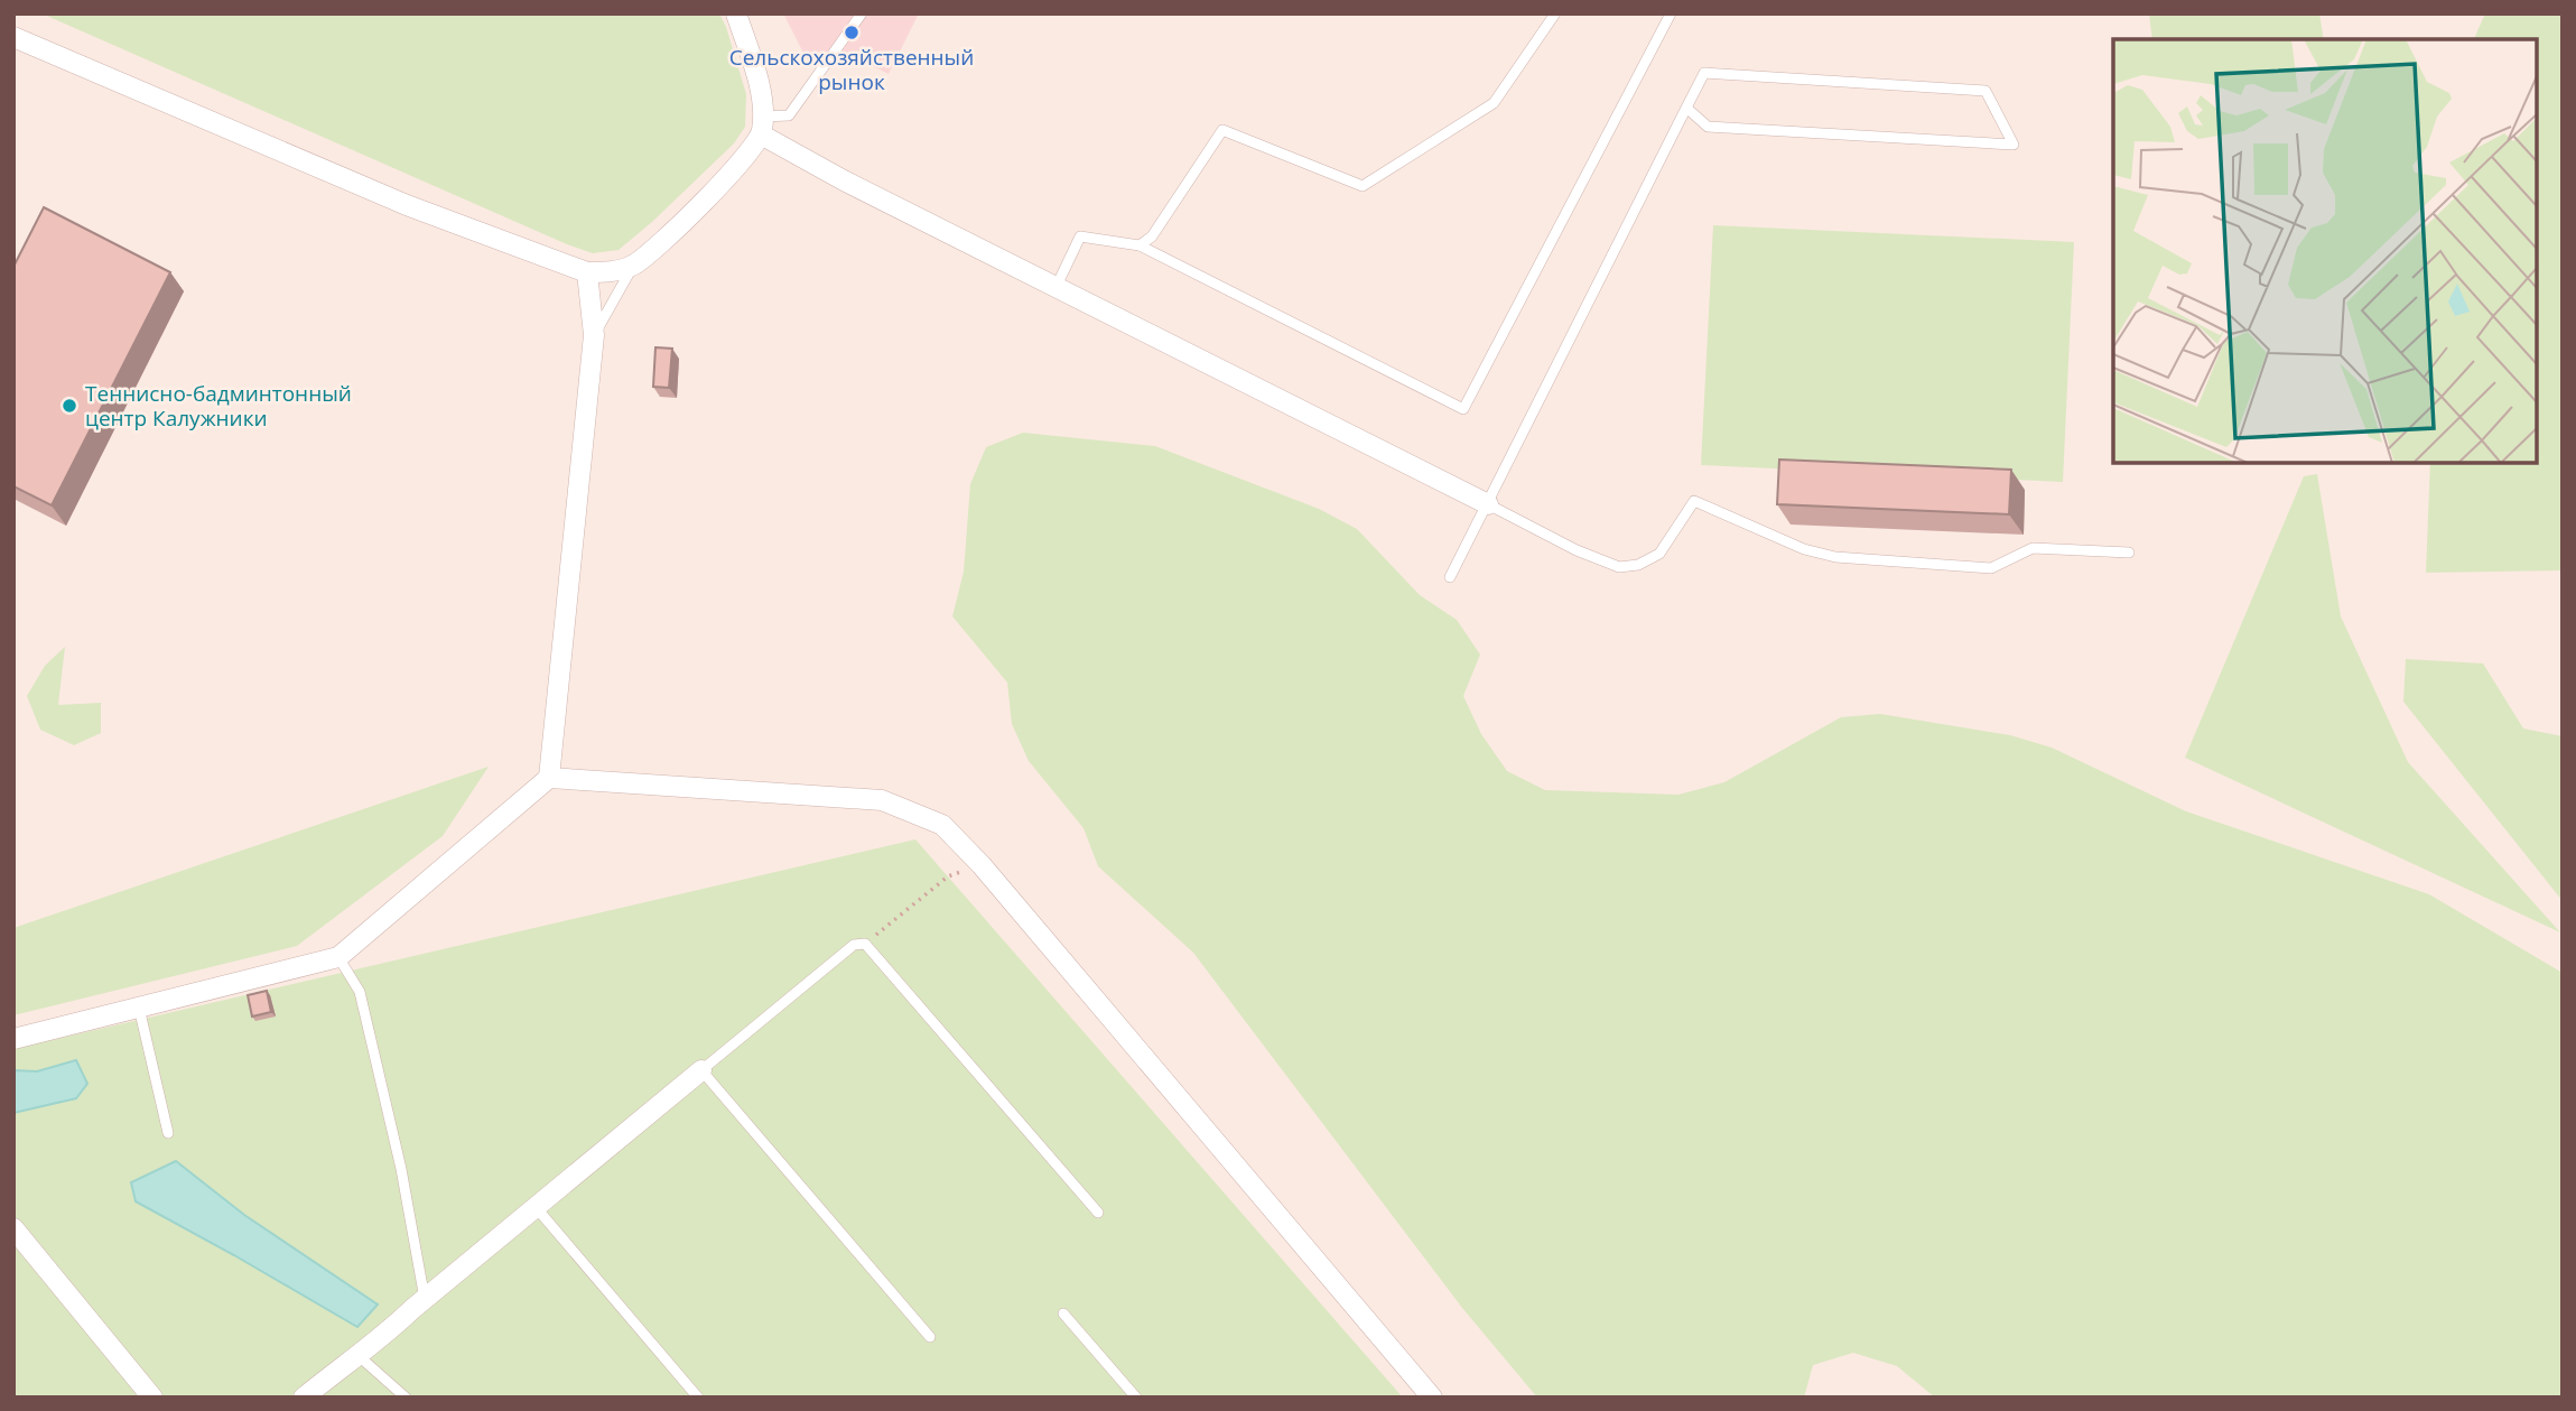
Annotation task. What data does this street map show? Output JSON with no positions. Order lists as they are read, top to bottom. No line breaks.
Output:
{"places":["Сельскохозяйственный рынок","Теннисно-бадминтонный центр Калужники"]}
